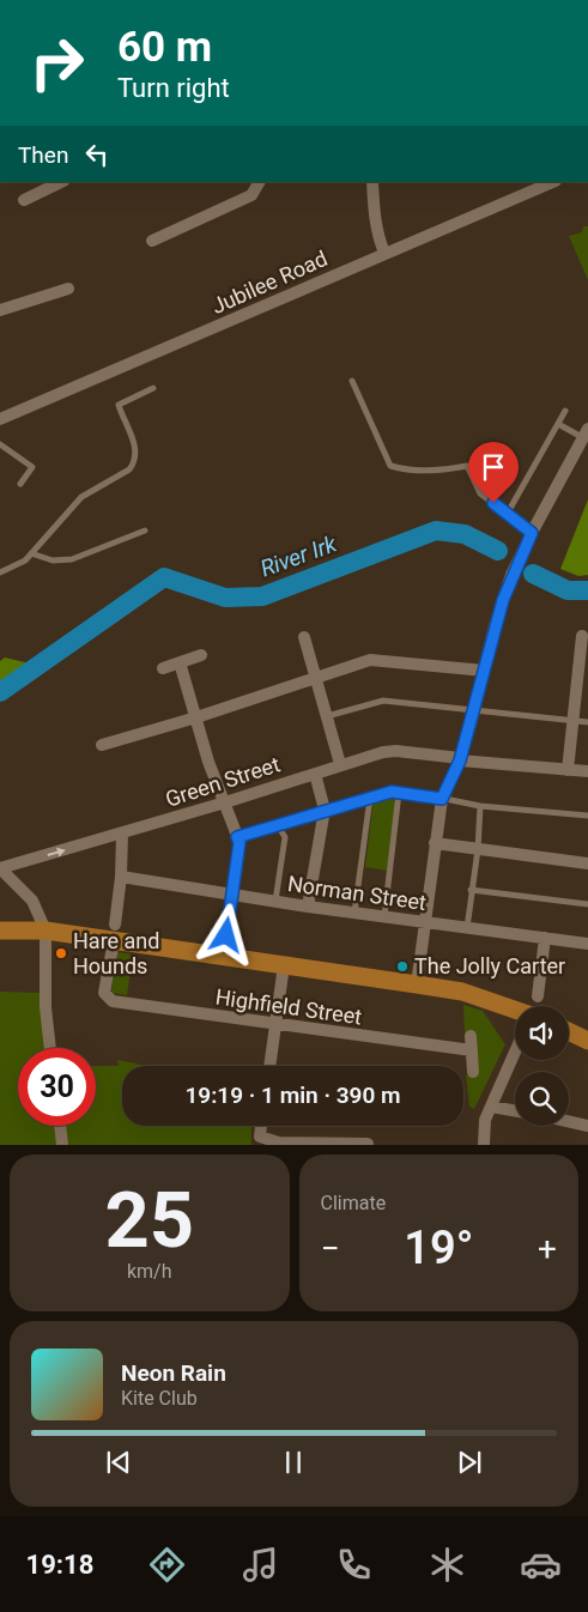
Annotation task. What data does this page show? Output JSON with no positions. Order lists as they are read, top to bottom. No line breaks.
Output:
{"streets":{"street":["Jubilee Road","Green Street","Norman Street","Highfield Street"]},"water":["River Irk"],"places":["Hare and Hounds","The Jolly Carter"],"page":{"turn":["60 m","Turn right"],"then":"Then","limit":"30","trip":"19:19 · 1 min · 390 m","tile":[["25","km/h"],"Climate"],"heat":["−","19°","+"],"song":["Neon Rain","Kite Club"],"tabs":"19:18"}}
